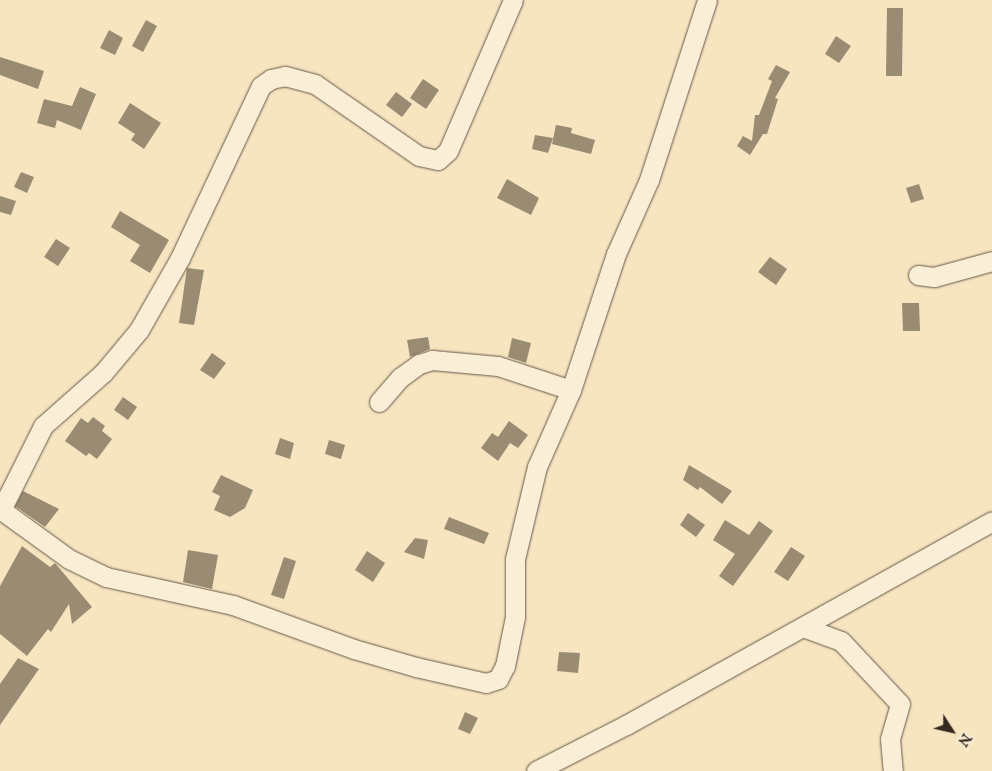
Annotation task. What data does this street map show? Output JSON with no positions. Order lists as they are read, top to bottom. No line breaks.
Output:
{"north":"bottom right"}
